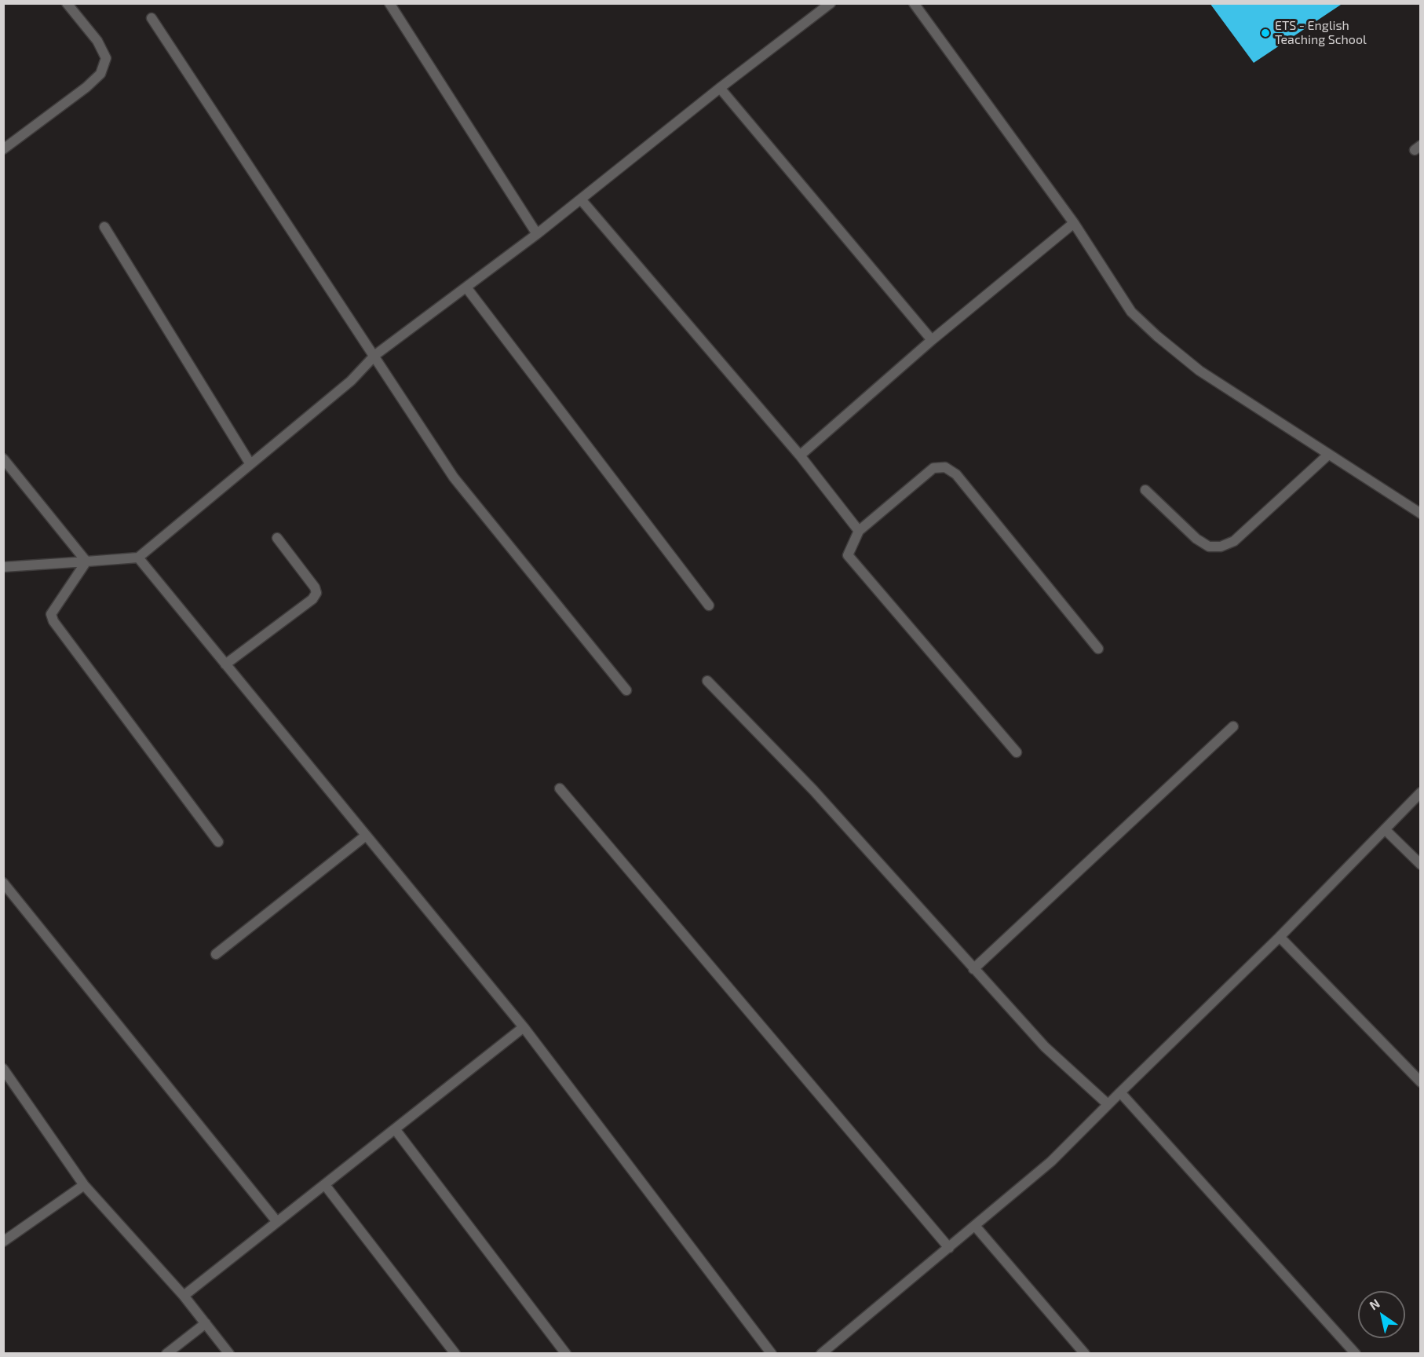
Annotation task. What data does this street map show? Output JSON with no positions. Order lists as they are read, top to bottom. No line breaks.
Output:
{"places":["ETS - English Teaching School"],"north":"top left"}
